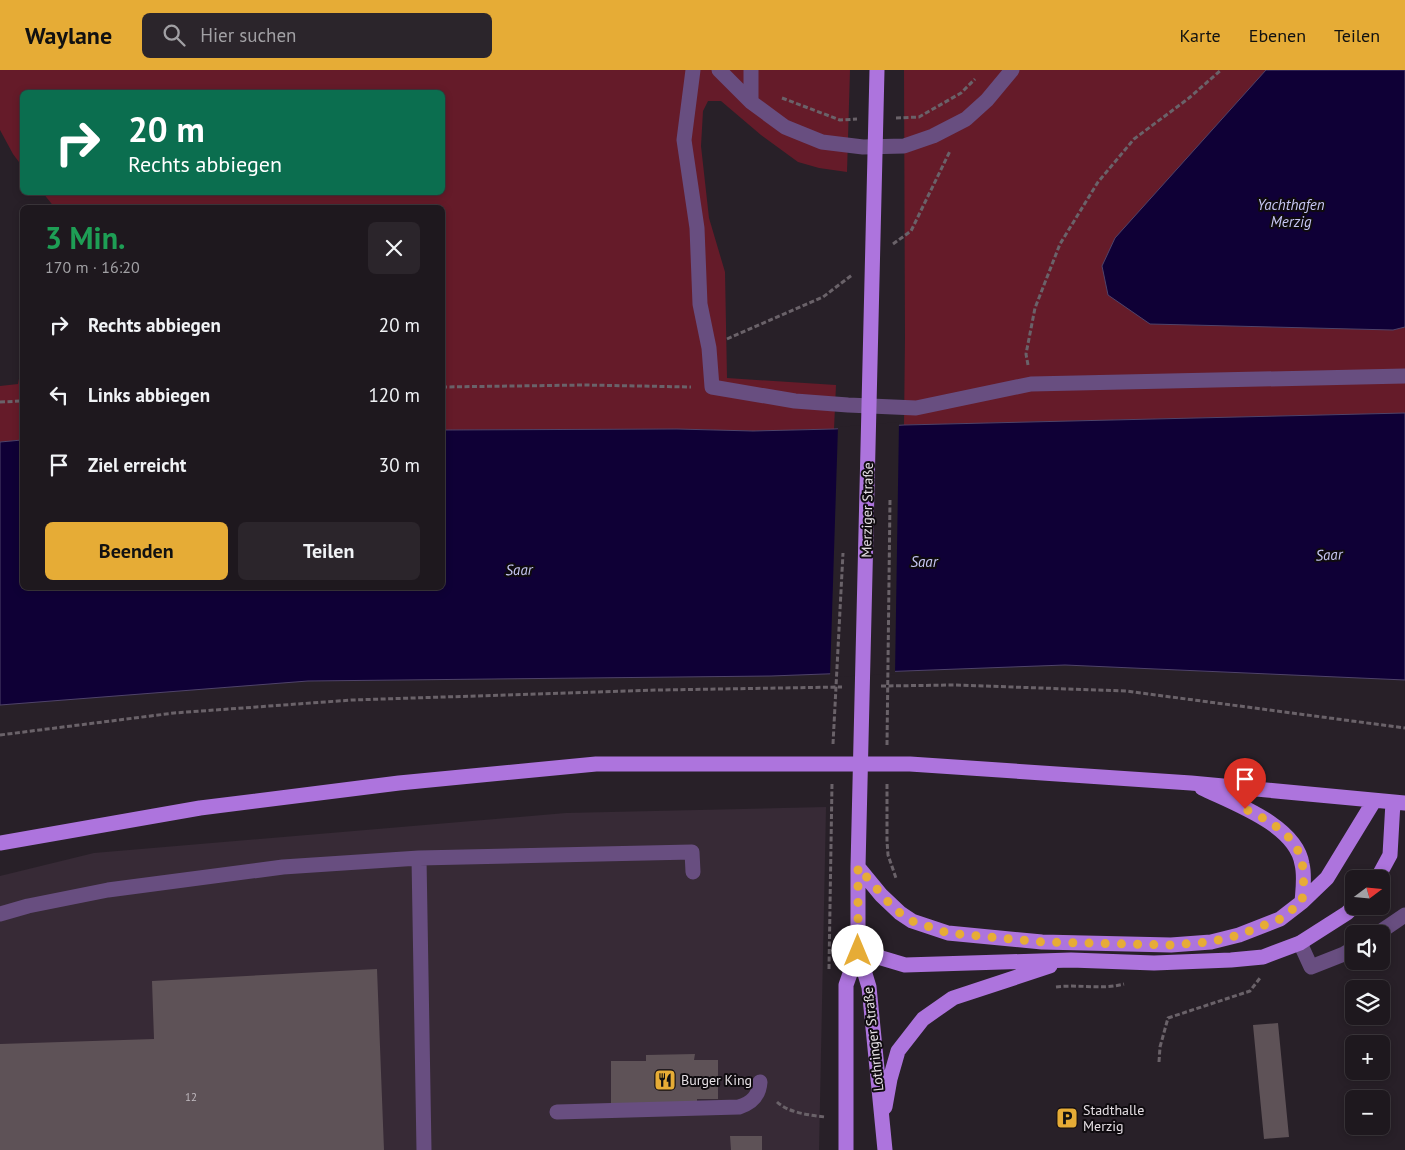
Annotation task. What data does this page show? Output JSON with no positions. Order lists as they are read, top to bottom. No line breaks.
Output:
{"streets":{"main road":["Merziger Straße","Lothringer Straße"]},"crossings":[["Merziger Straße","Lothringer Straße"]],"water":["Yachthafen Merzig","Saar"],"places":{"restaurant":["Burger King"],"parking":["Stadthalle Merzig"]},"house_numbers":["12"],"north":"right","page":{"header":"Waylane","search":"Hier suchen","nav":["Karte","Ebenen","Teilen"],"turn":["20 m","Rechts abbiegen"],"heading":["3 Min.","170 m · 16:20"],"list":[{"name":"Rechts abbiegen","value":"20 m"},{"name":"Links abbiegen","value":"120 m"},{"name":"Ziel erreicht","value":"30 m"}],"buttons":["Beenden","Teilen"],"map_buttons":["+","−"]}}
